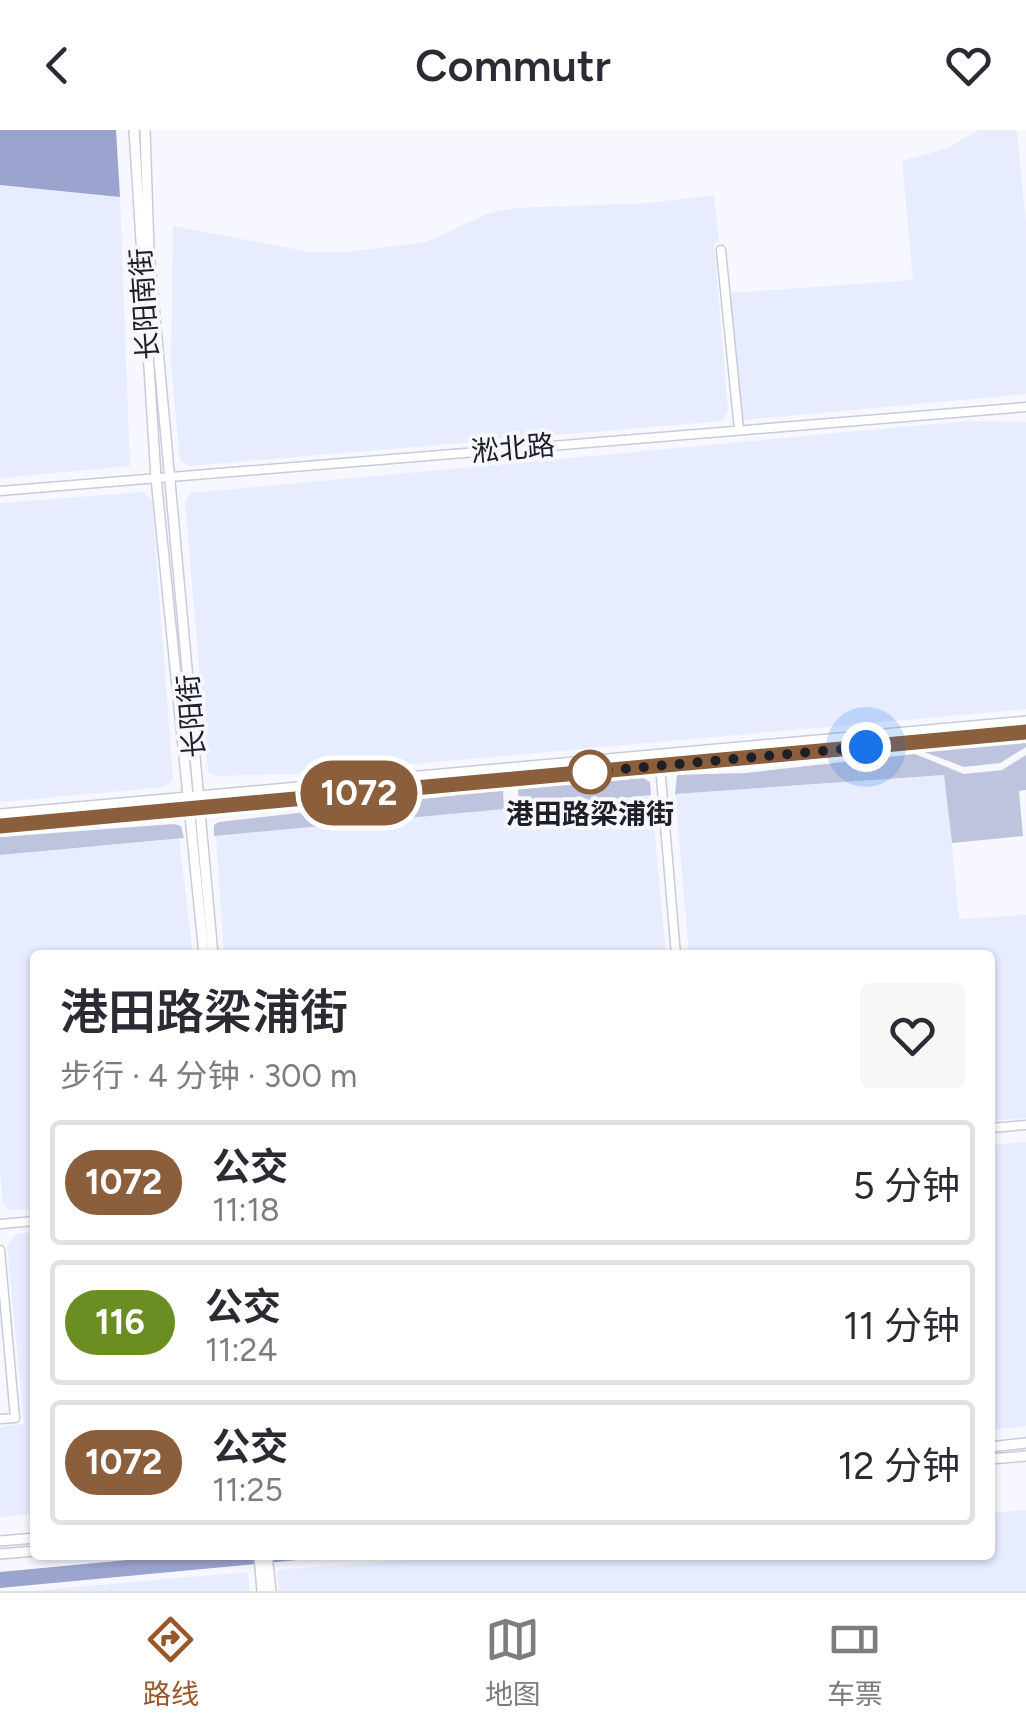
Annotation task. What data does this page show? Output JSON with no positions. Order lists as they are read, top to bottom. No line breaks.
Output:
{"streets":{"main road":["长阳南街","长阳街"],"street":["淞北路"]},"crossings":[["长阳南街","淞北路"],["长阳南街","长阳街"],["淞北路","长阳街"]],"places":["港田路梁浦街"],"lines":["bus line 1072"],"page":{"header":"Commutr","on_map":"1072","heading":["港田路梁浦街","步行 · 4 分钟 · 300 m"],"list":[{"mark":"1072","name":"公交","note":"11:18","value":"5 分钟"},{"mark":"116","name":"公交","note":"11:24","value":"11 分钟"},{"mark":"1072","name":"公交","note":"11:25","value":"12 分钟"}],"tabs":["路线","地图","车票"]}}
